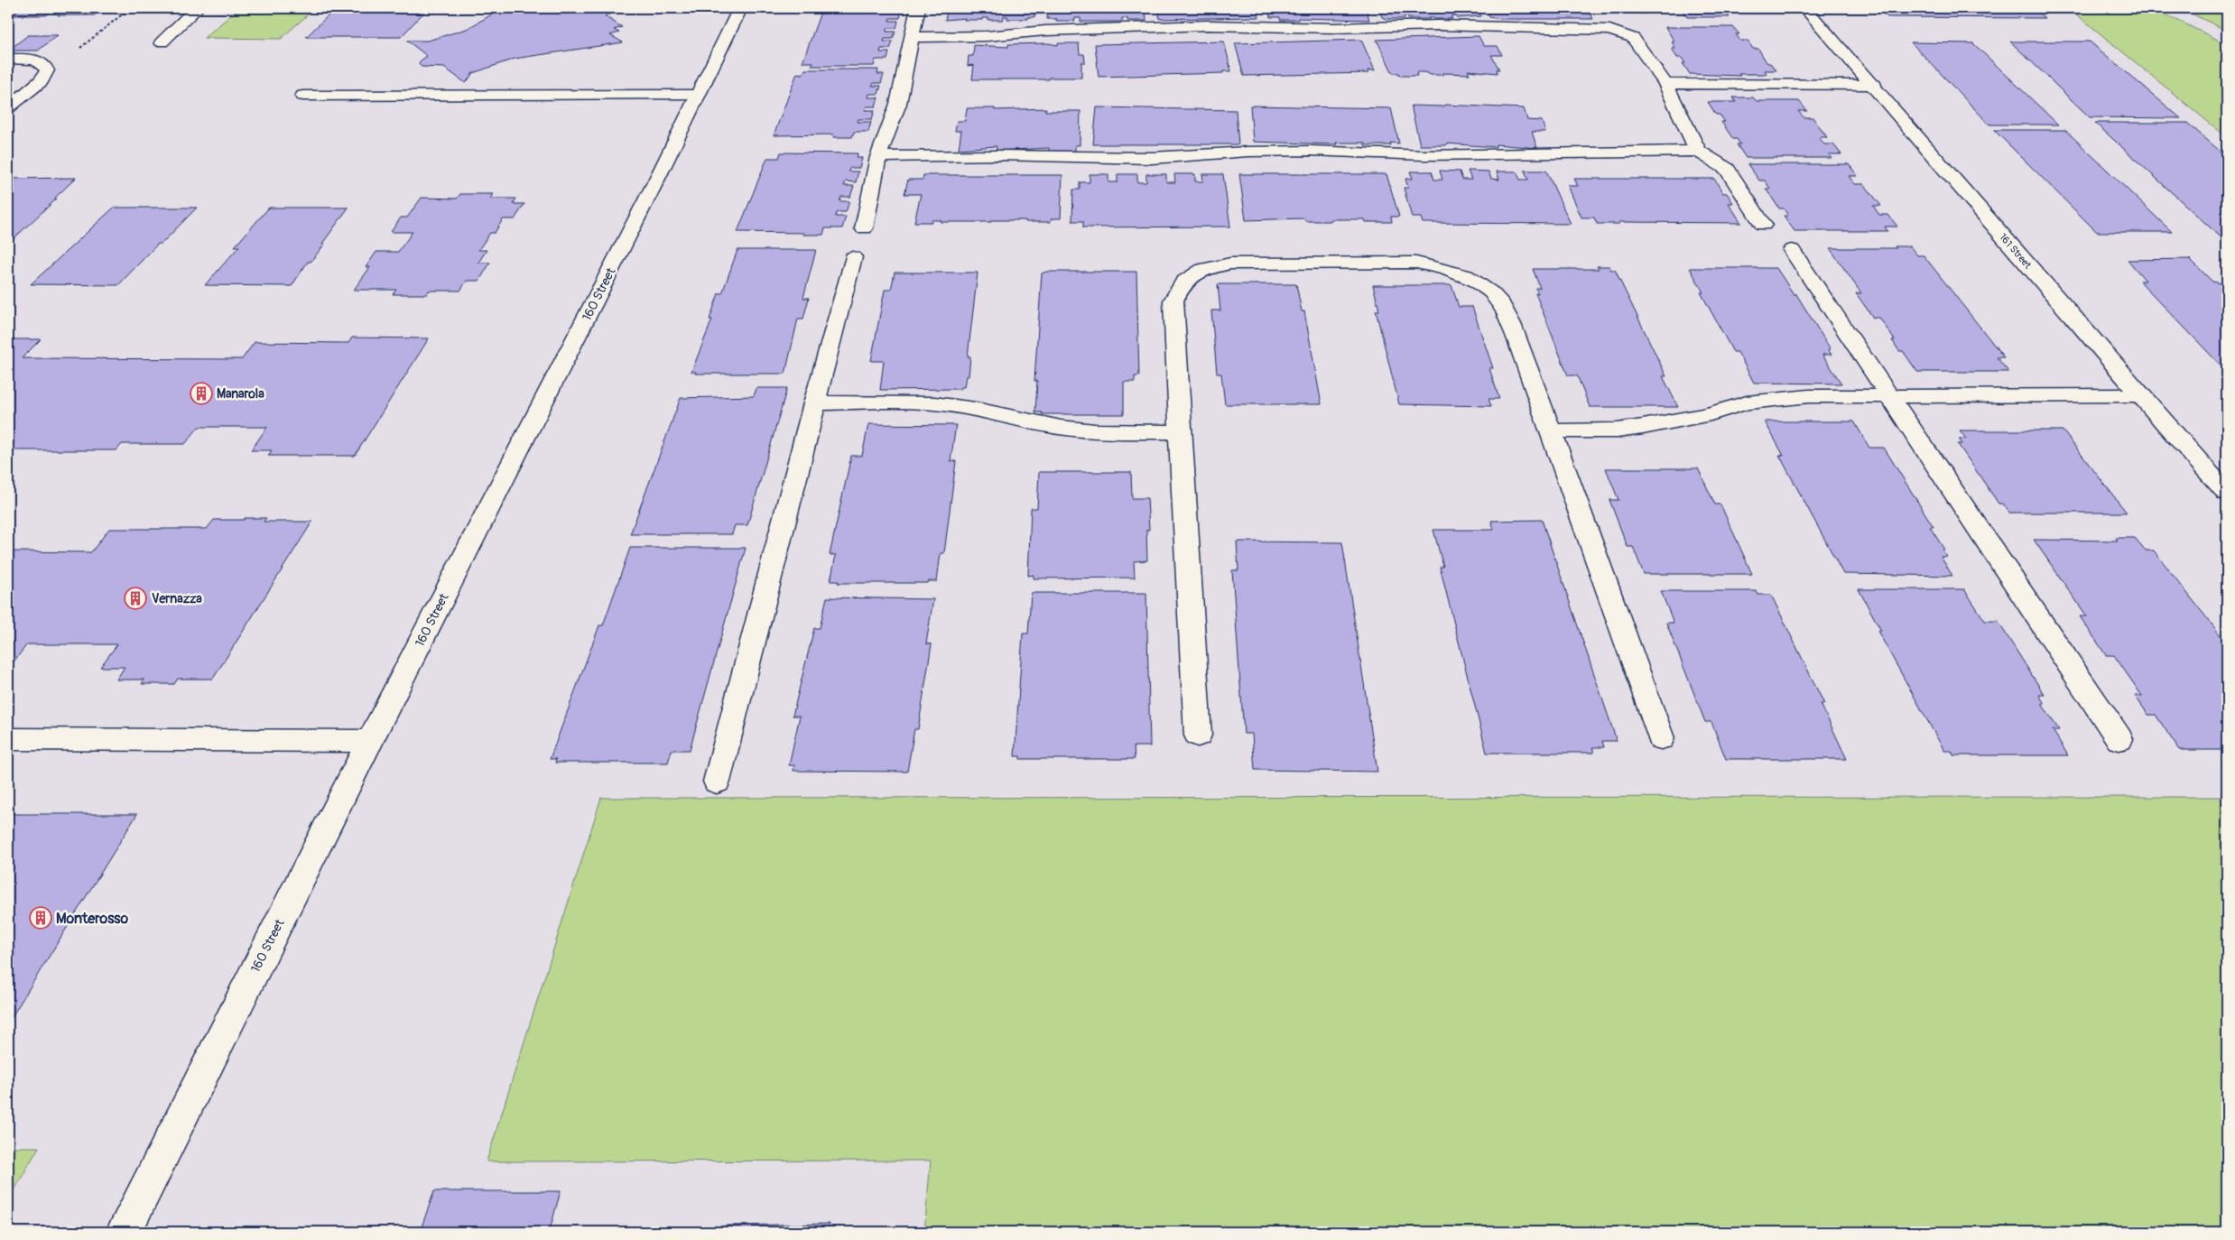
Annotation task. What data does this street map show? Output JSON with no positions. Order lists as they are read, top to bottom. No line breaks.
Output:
{"streets":{"main road":["161 Street","160 Street"]},"places":{"building":["Manarola","Vernazza","Monterosso"]}}
